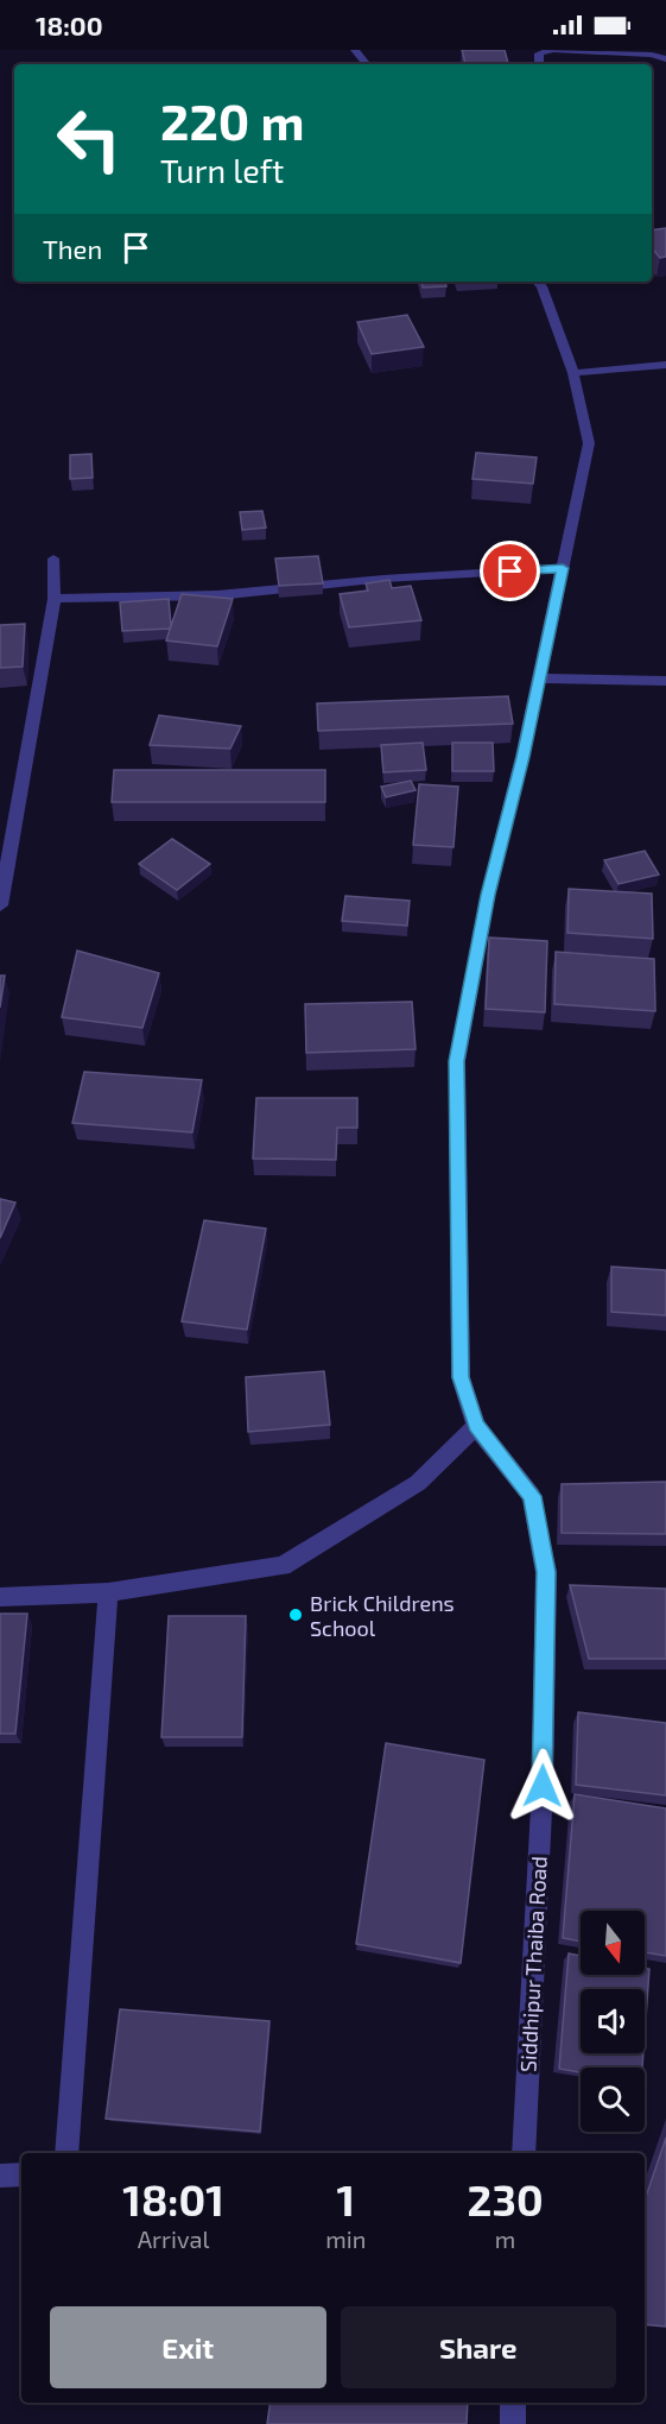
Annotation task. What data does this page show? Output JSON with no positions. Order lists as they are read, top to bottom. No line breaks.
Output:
{"streets":{"street":["Siddhipur Thaiba Road"]},"places":["Brick Childrens School"],"north":"bottom","page":{"status":"18:00","turn":["220 m","Turn left"],"then":"Then","eta":["18:01","Arrival","1","min","230","m"],"buttons":["Exit","Share"]}}
